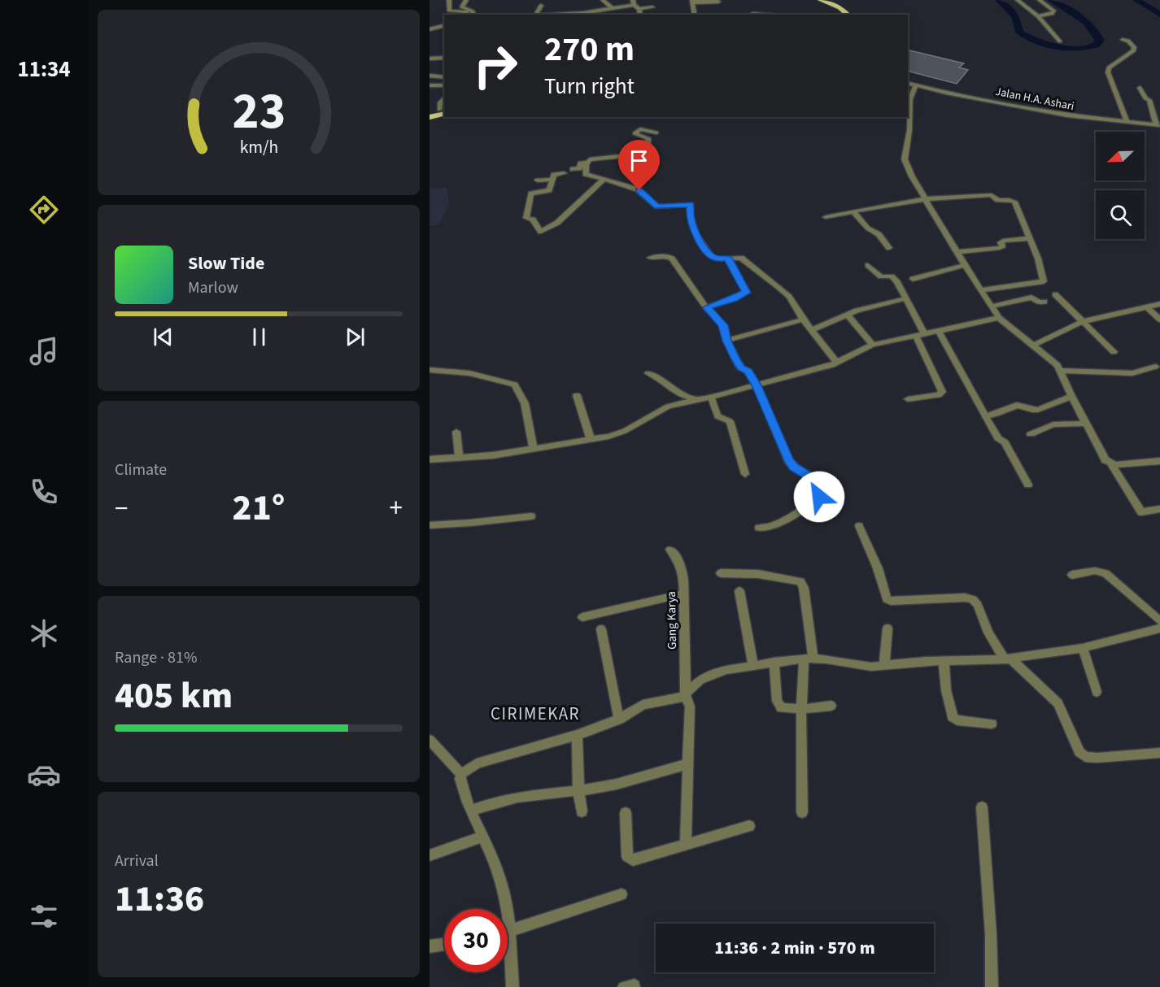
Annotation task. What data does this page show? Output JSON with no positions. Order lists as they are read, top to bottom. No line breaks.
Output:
{"streets":{"street":["Jalan H.A. Ashari","Gang Karya"]},"districts":["CIRIMEKAR"],"north":"bottom left","page":{"tabs":"11:34","turn":["270 m","Turn right"],"song":["Slow Tide","Marlow"],"tile":["Climate",["Range · 81%","405 km"],["Arrival","11:36"]],"heat":["−","21°","+"],"limit":"30","trip":"11:36 · 2 min · 570 m","gauge":["23","km/h"]}}
